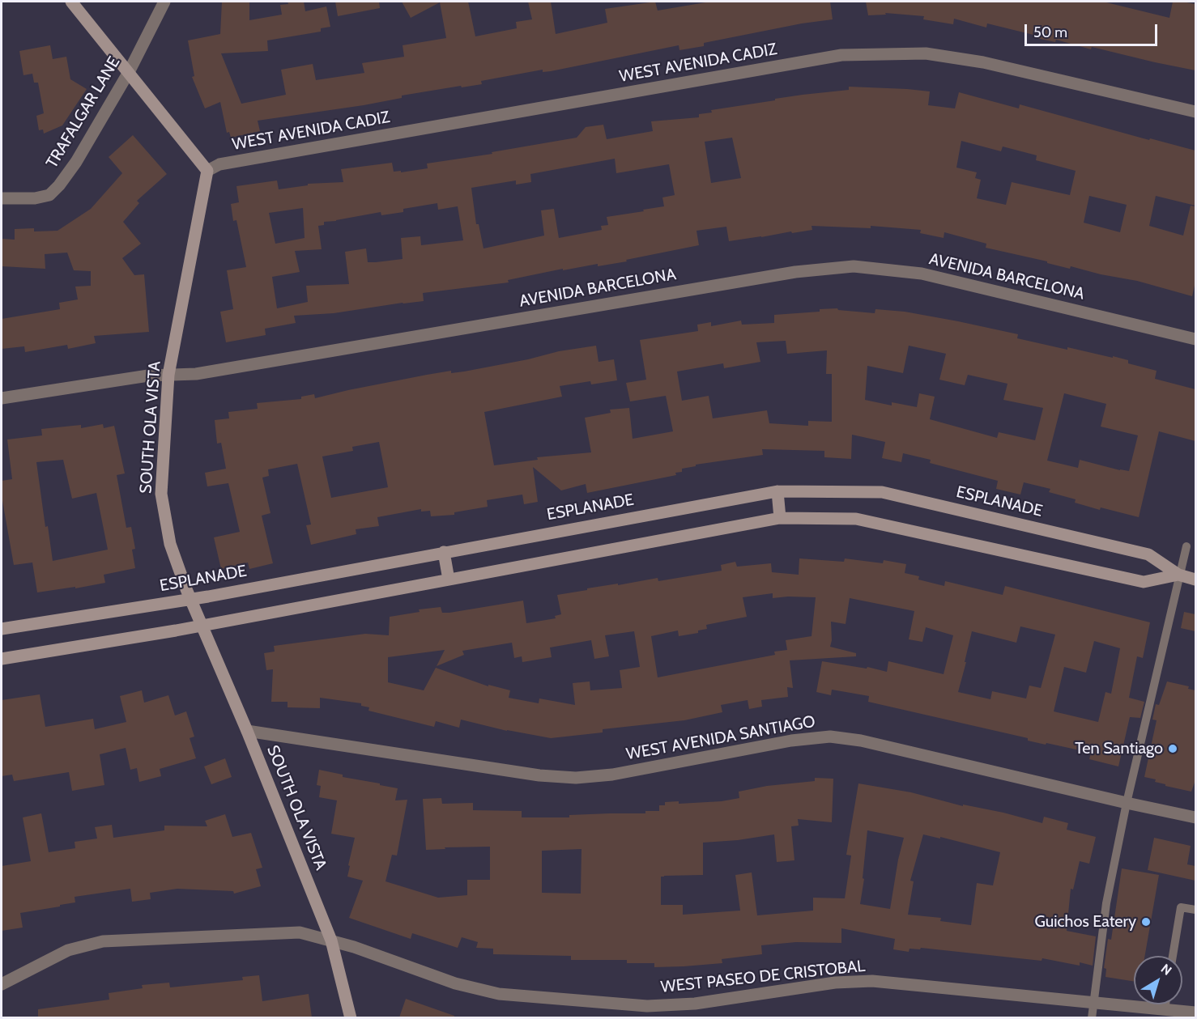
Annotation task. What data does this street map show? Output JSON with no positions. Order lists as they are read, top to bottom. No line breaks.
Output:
{"streets":{"street":["WEST AVENIDA CADIZ","TRAFALGAR LANE","AVENIDA BARCELONA","SOUTH OLA VISTA","ESPLANADE","WEST AVENIDA SANTIAGO","WEST PASEO DE CRISTOBAL"]},"crossings":[["WEST AVENIDA CADIZ","SOUTH OLA VISTA"],["AVENIDA BARCELONA","SOUTH OLA VISTA"],["SOUTH OLA VISTA","ESPLANADE"],["SOUTH OLA VISTA","WEST AVENIDA SANTIAGO"],["SOUTH OLA VISTA","WEST PASEO DE CRISTOBAL"]],"places":["Ten Santiago","Guichos Eatery"],"scale_bar":"50 m","north":"top right"}
